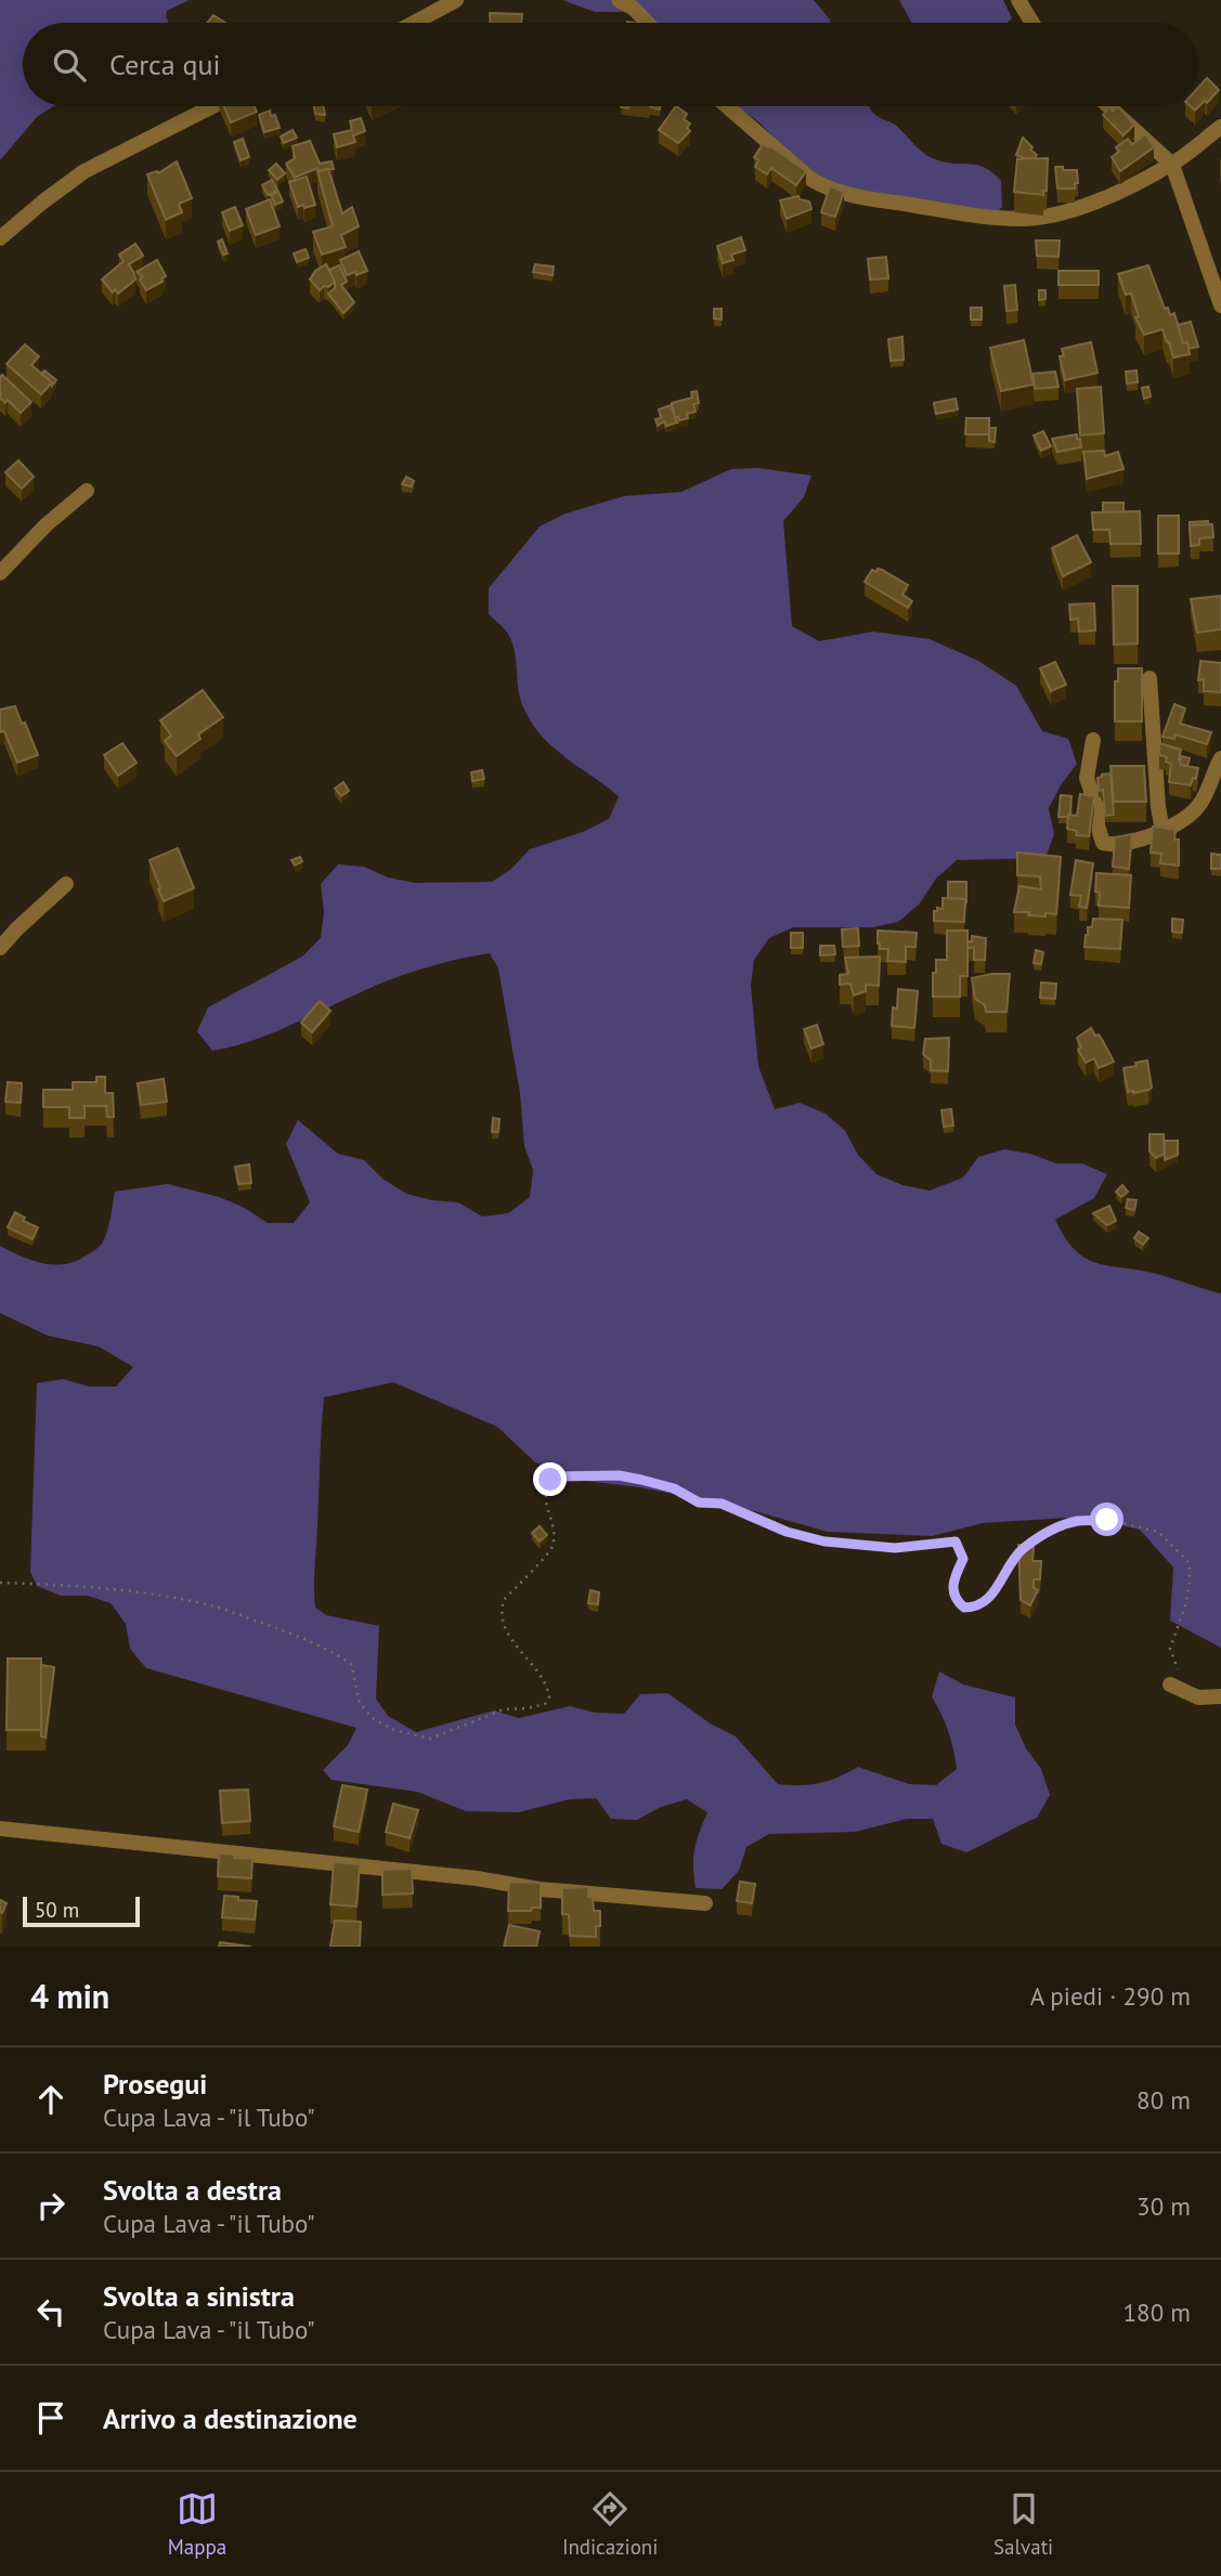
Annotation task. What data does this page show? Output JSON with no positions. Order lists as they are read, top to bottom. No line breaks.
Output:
{"scale_bar":"50 m","page":{"search":"Cerca qui","scale":"50 m","heading":["4 min","A piedi · 290 m"],"list":[["Prosegui","Cupa Lava - \"il Tubo\"","80 m"],["Svolta a destra","Cupa Lava - \"il Tubo\"","30 m"],["Svolta a sinistra","Cupa Lava - \"il Tubo\"","180 m"],"Arrivo a destinazione"],"nav":["Mappa","Indicazioni","Salvati"]}}
